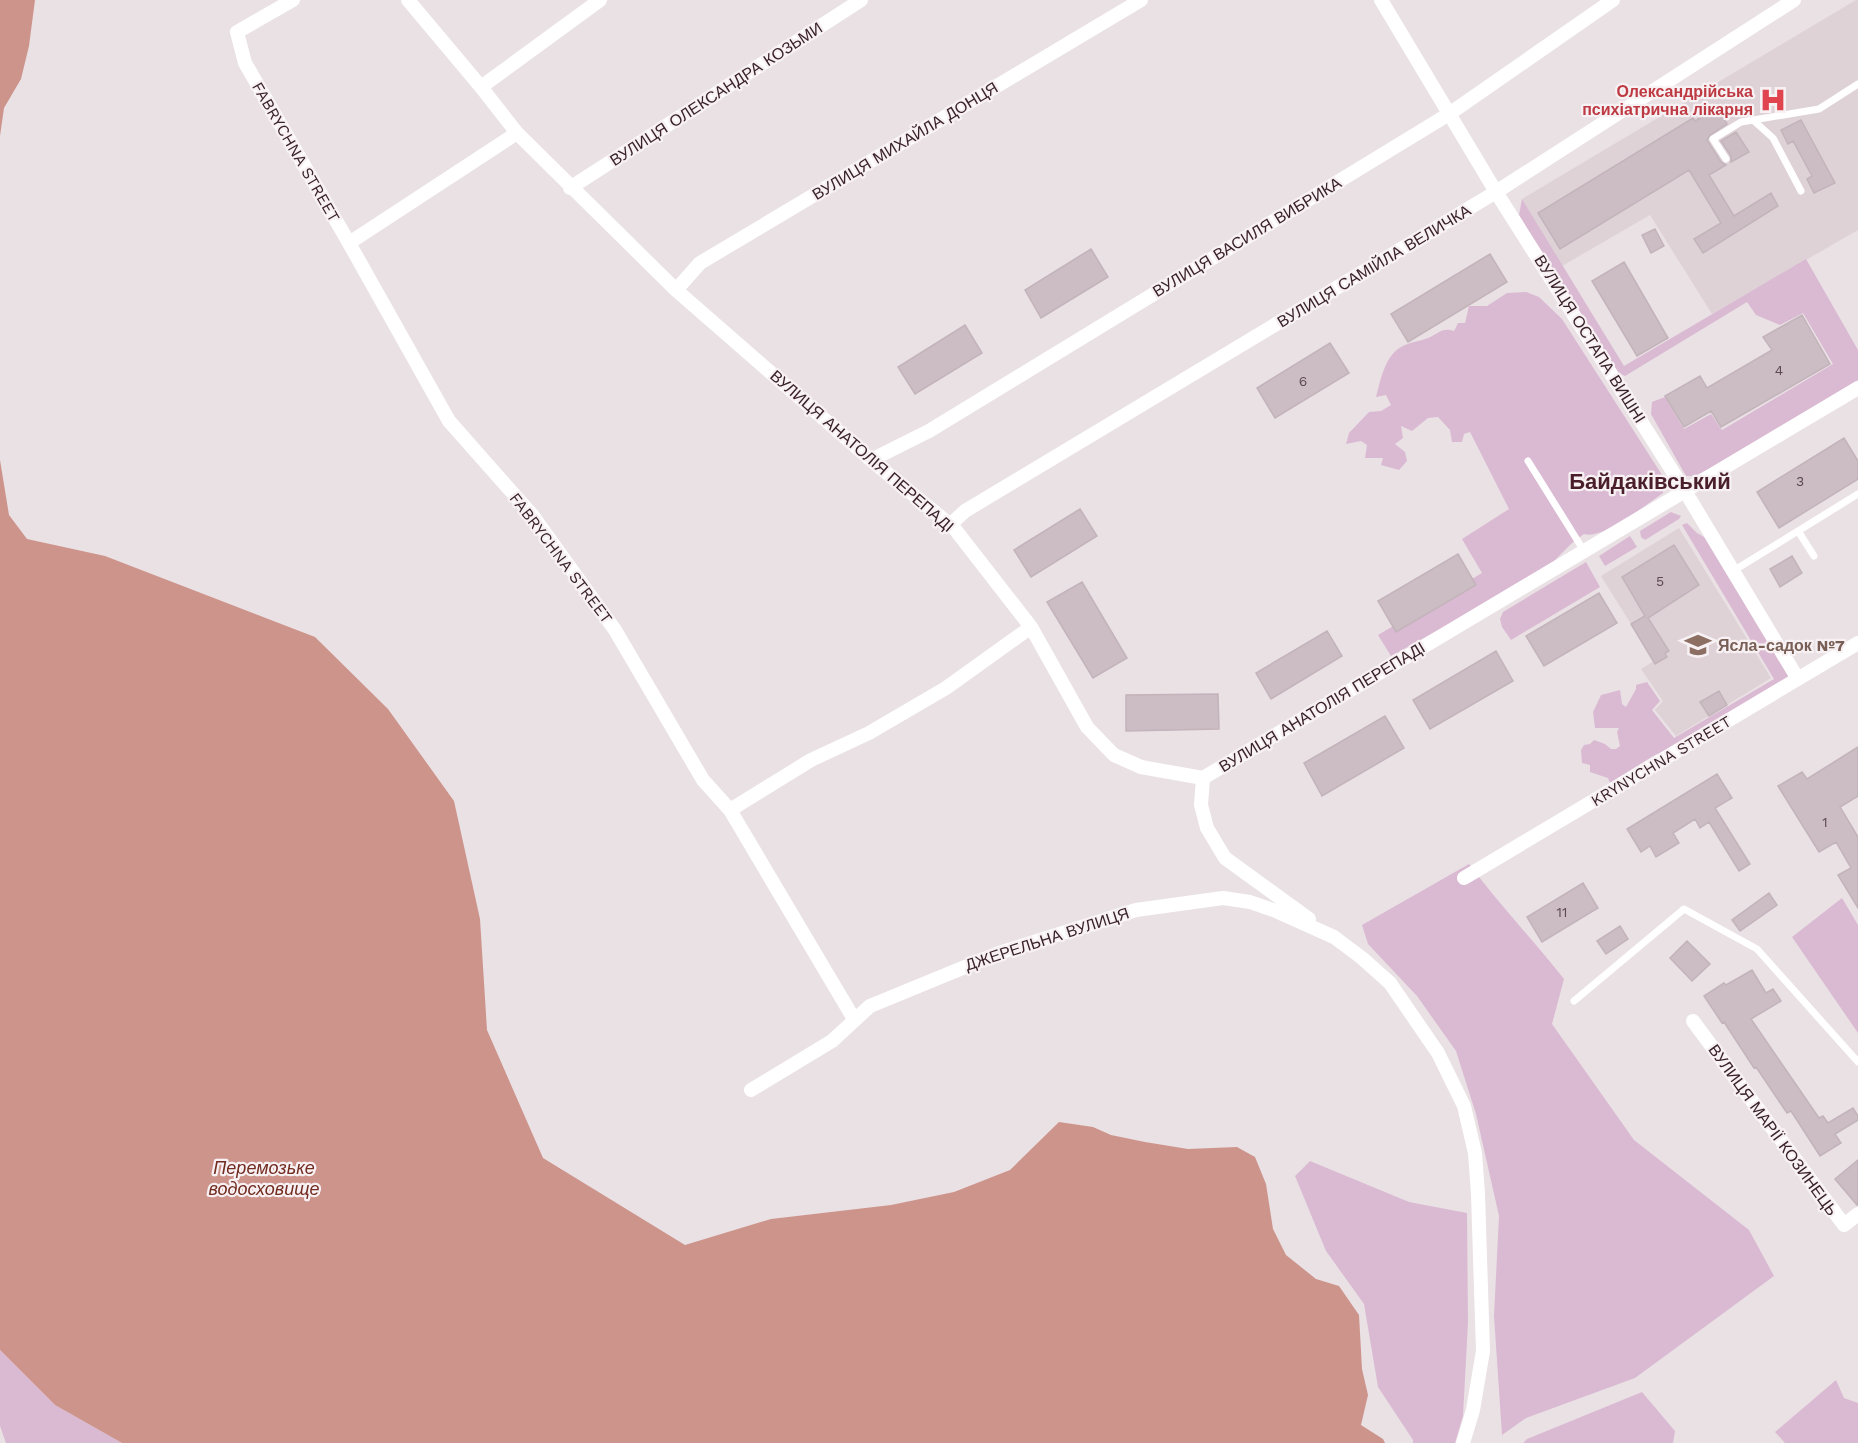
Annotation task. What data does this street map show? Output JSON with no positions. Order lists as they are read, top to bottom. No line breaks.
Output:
{"streets":{"street":["ВУЛИЦЯ ОЛЕКСАНДРА КОЗЬМИ","ВУЛИЦЯ МИХАЙЛА ДОНЦЯ","FABRYCHNA STREET","ВУЛИЦЯ ВАСИЛЯ ВИБРИКА","ВУЛИЦЯ САМІЙЛА ВЕЛИЧКА","ВУЛИЦЯ ОСТАПА ВИШНІ","ВУЛИЦЯ АНАТОЛІЯ ПЕРЕПАДІ","KRYNYCHNA STREET","ДЖЕРЕЛЬНА ВУЛИЦЯ","ВУЛИЦЯ МАРІЇ КОЗИНЕЦЬ"]},"crossings":[["ВУЛИЦЯ ОЛЕКСАНДРА КОЗЬМИ","ВУЛИЦЯ АНАТОЛІЯ ПЕРЕПАДІ"],["ВУЛИЦЯ МИХАЙЛА ДОНЦЯ","ВУЛИЦЯ АНАТОЛІЯ ПЕРЕПАДІ"],["FABRYCHNA STREET","ДЖЕРЕЛЬНА ВУЛИЦЯ"],["ВУЛИЦЯ ВАСИЛЯ ВИБРИКА","ВУЛИЦЯ ОСТАПА ВИШНІ"],["ВУЛИЦЯ ВАСИЛЯ ВИБРИКА","ВУЛИЦЯ АНАТОЛІЯ ПЕРЕПАДІ"],["ВУЛИЦЯ САМІЙЛА ВЕЛИЧКА","ВУЛИЦЯ ОСТАПА ВИШНІ"],["ВУЛИЦЯ САМІЙЛА ВЕЛИЧКА","ВУЛИЦЯ АНАТОЛІЯ ПЕРЕПАДІ"],["ВУЛИЦЯ ОСТАПА ВИШНІ","ВУЛИЦЯ АНАТОЛІЯ ПЕРЕПАДІ"],["ВУЛИЦЯ ОСТАПА ВИШНІ","KRYNYCHNA STREET"]],"districts":["Байдаківський"],"water":["Перемозьке водосховище"],"places":{"hospital":["Олександрійська психіатрична лікарня"],"school or university":["Ясла-садок №7"]},"house_numbers":["4","6","3","5","1","11"]}
